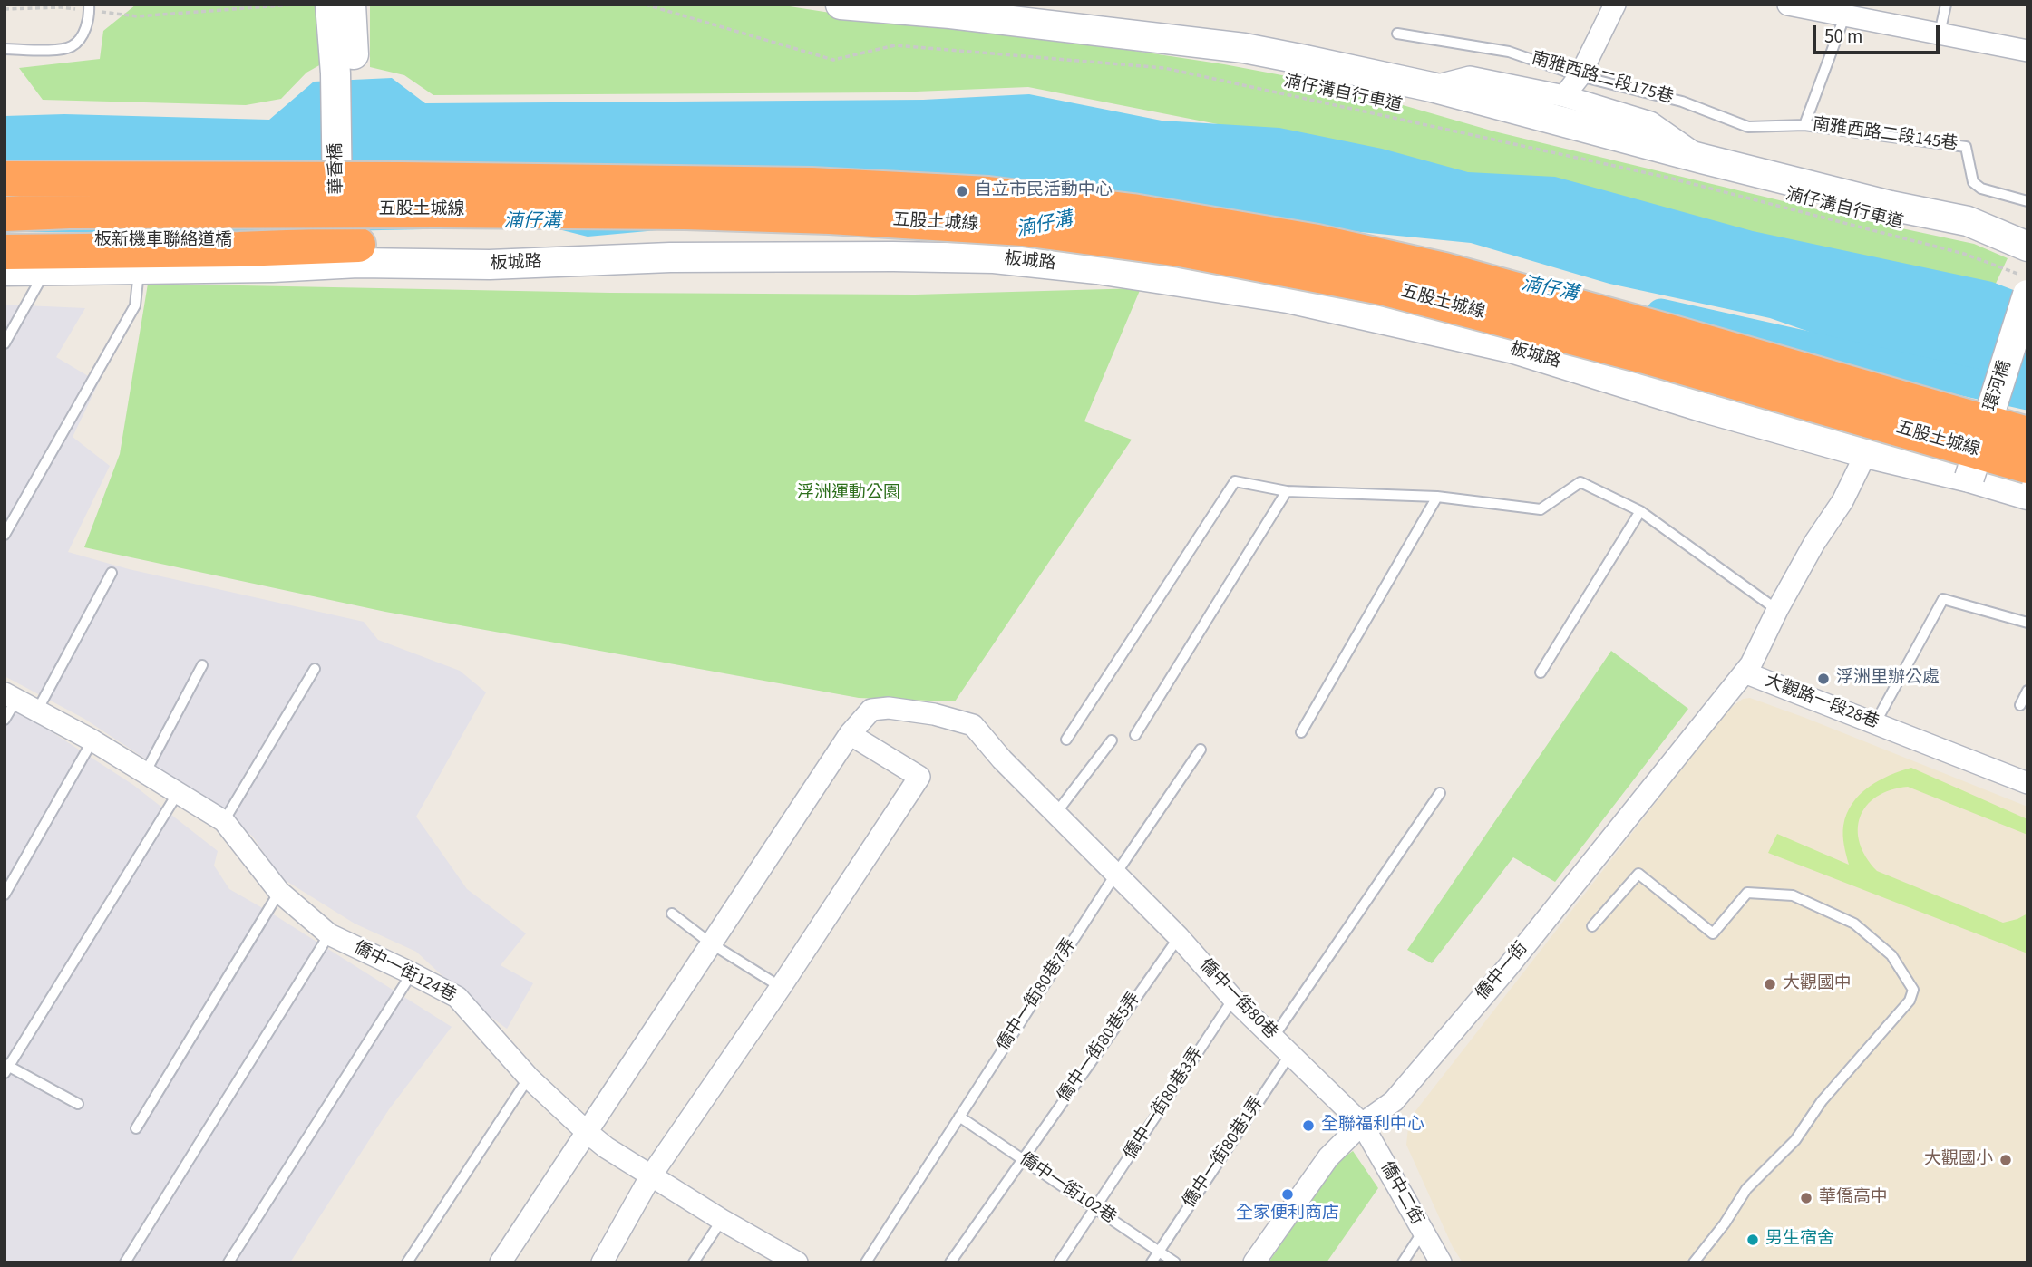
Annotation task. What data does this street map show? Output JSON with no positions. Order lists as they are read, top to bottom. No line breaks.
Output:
{"streets":{"highway":["五股土城線"],"street":["華香橋","板城路","環河橋","大觀路一段28巷","僑中一街","僑中一街124巷","僑中一街80巷","僑中二街"],"lane":["南雅西路二段175巷","南雅西路二段145巷","板新機車聯絡道橋","僑中一街80巷7弄","僑中一街80巷5弄","僑中一街80巷3弄","僑中一街80巷1弄","僑中一街102巷"],"path":["湳仔溝自行車道"]},"crossings":[["南雅西路二段175巷","南雅西路二段145巷"],["華香橋","板新機車聯絡道橋"],["華香橋","板城路"],["板新機車聯絡道橋","板城路"],["板城路","環河橋"],["板城路","大觀路一段28巷"],["大觀路一段28巷","僑中一街"],["僑中一街","僑中一街80巷"],["僑中一街","僑中二街"],["僑中一街124巷","僑中一街80巷"],["僑中一街80巷7弄","僑中一街80巷"],["僑中一街80巷7弄","僑中一街102巷"],["僑中一街80巷","僑中一街80巷5弄"],["僑中一街80巷","僑中一街80巷3弄"],["僑中一街80巷","僑中一街80巷1弄"],["僑中一街80巷","僑中二街"],["僑中一街80巷5弄","僑中一街102巷"],["僑中一街80巷3弄","僑中一街102巷"],["僑中一街80巷1弄","僑中一街102巷"]],"water":["湳仔溝"],"parks":["浮洲運動公園"],"places":["自立市民活動中心","浮洲里辦公處","大觀國中","全聯福利中心","大觀國小","全家便利商店","華僑高中","男生宿舍"],"scale_bar":"50 m"}
